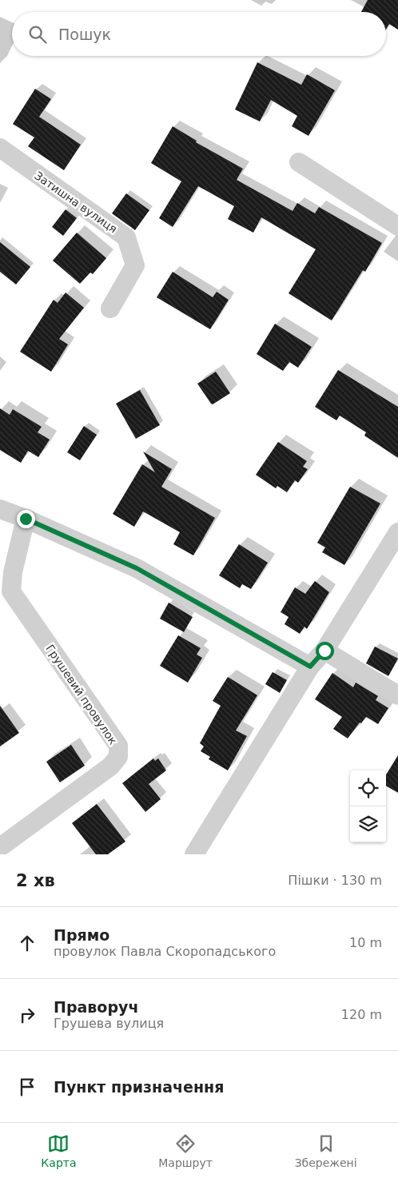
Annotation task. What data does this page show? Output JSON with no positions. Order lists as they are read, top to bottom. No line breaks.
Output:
{"streets":{"street":["Затишна вулиця","Грушевий провулок"]},"page":{"search":"Пошук","heading":["2 хв","Пішки · 130 m"],"list":[["Прямо","провулок Павла Скоропадського","10 m"],["Праворуч","Грушева вулиця","120 m"],"Пункт призначення"],"nav":["Карта","Маршрут","Збережені"]}}
